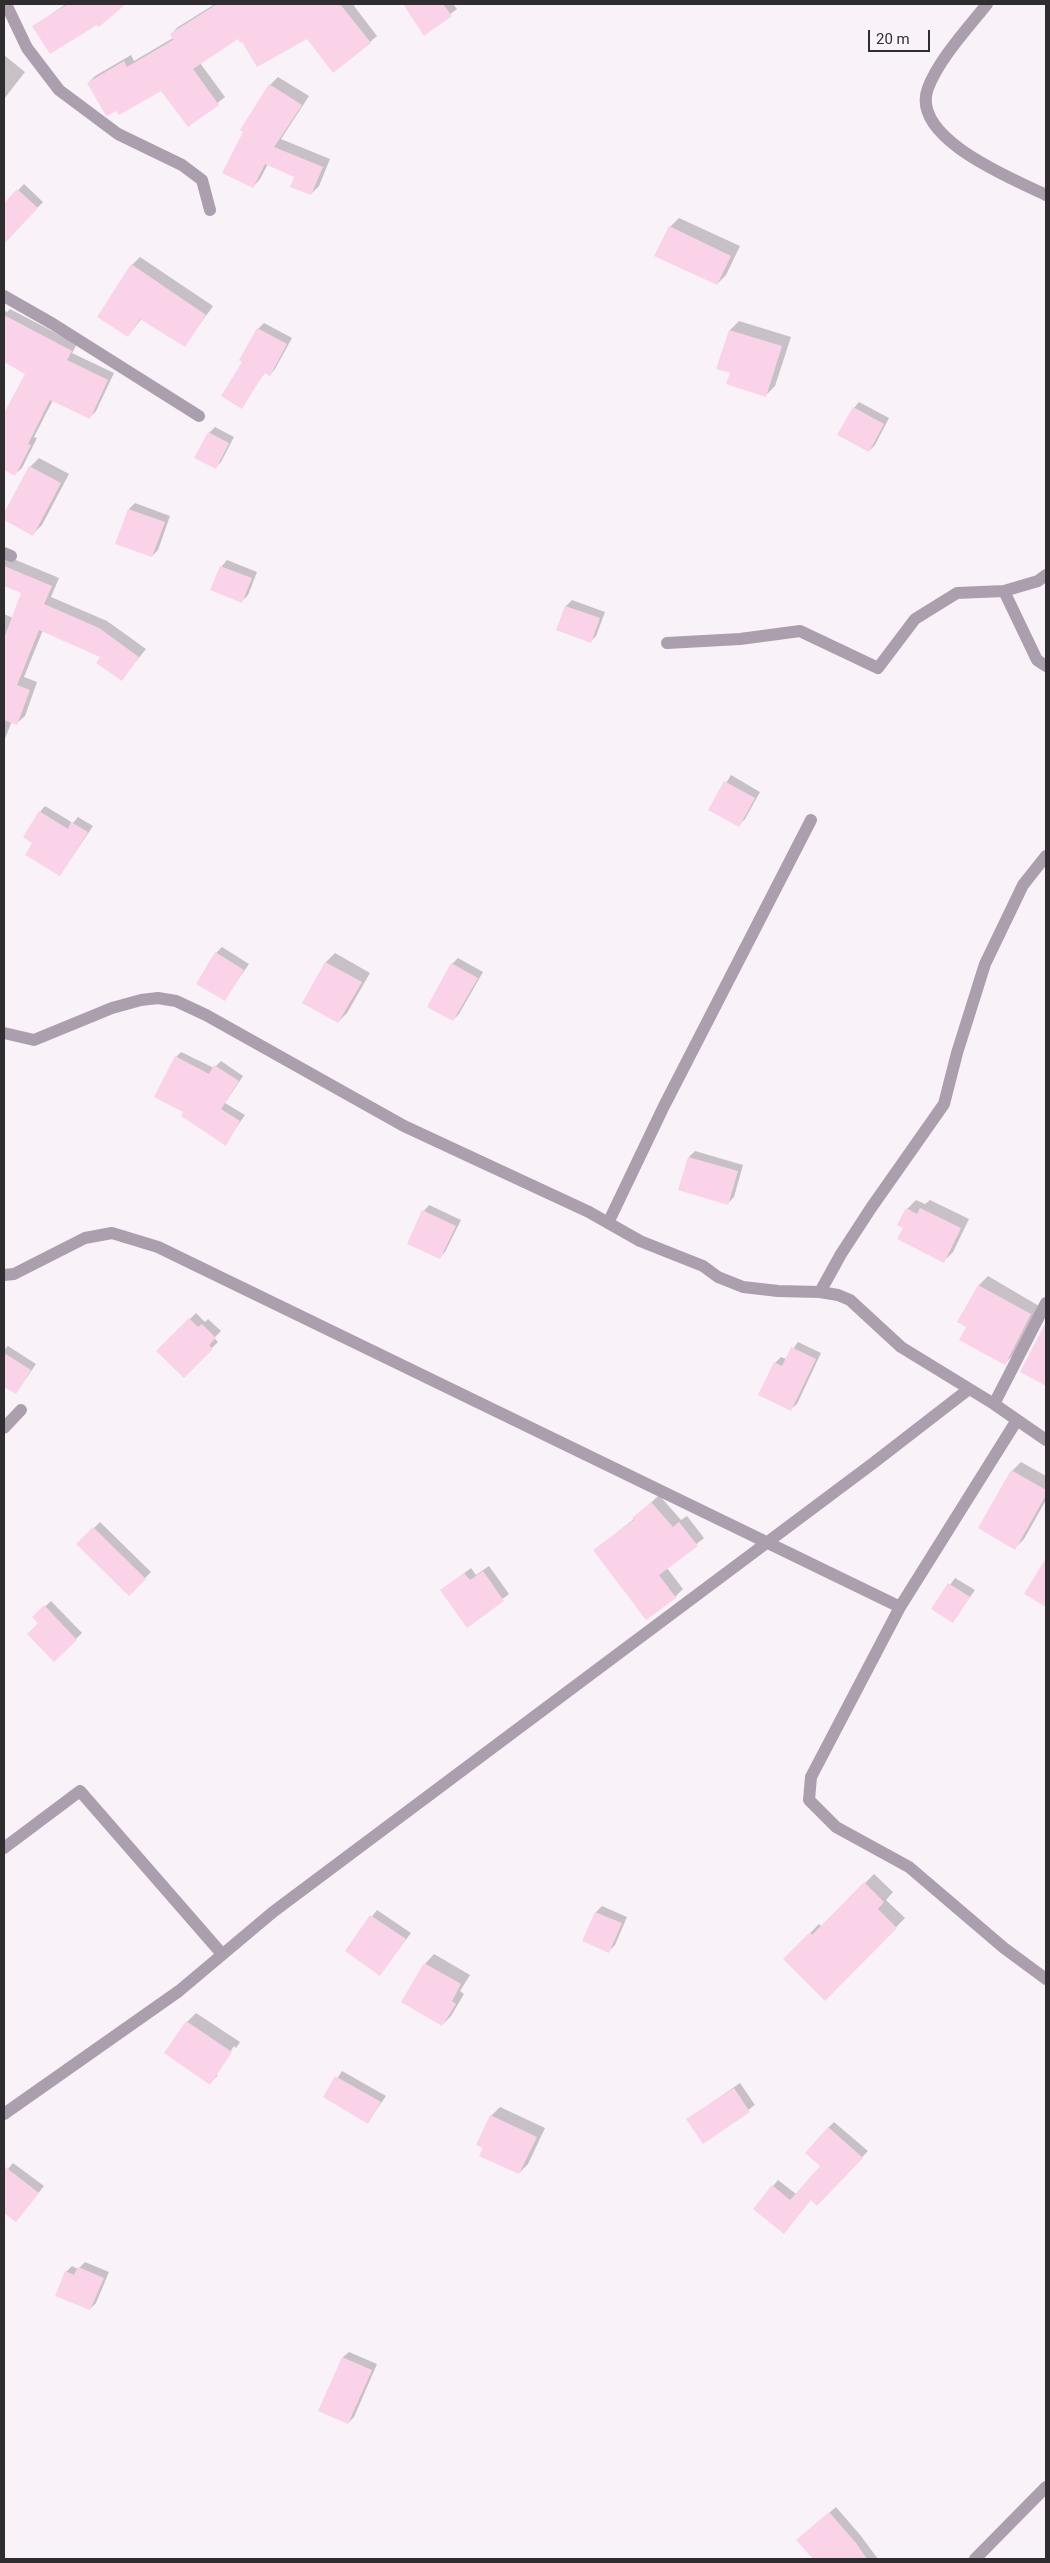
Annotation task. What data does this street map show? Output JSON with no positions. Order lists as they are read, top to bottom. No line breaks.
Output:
{"scale_bar":"20 m"}
